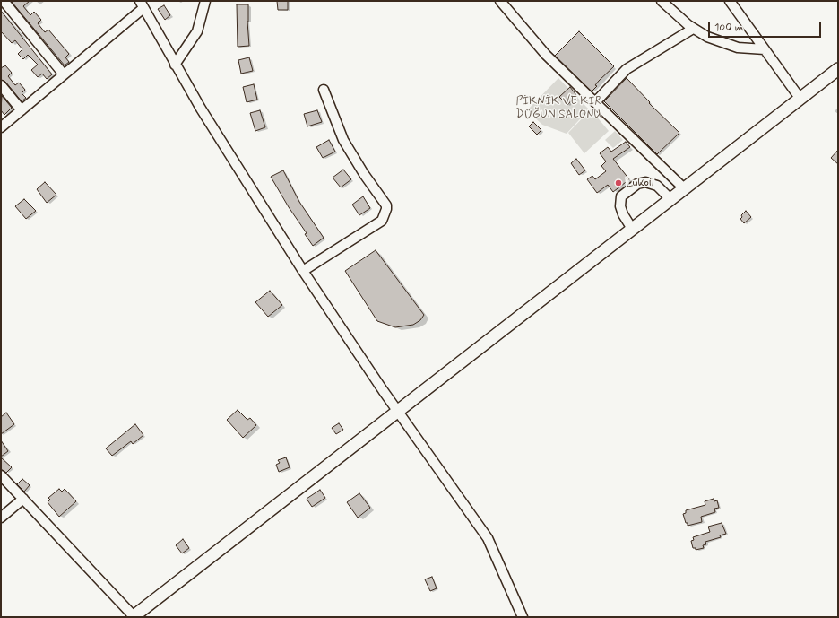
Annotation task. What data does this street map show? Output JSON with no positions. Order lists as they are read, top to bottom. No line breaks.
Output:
{"parks":["PİKNİK VE KIR DÜĞUN SALONU"],"places":["Lukoil"],"scale_bar":"100 m"}
